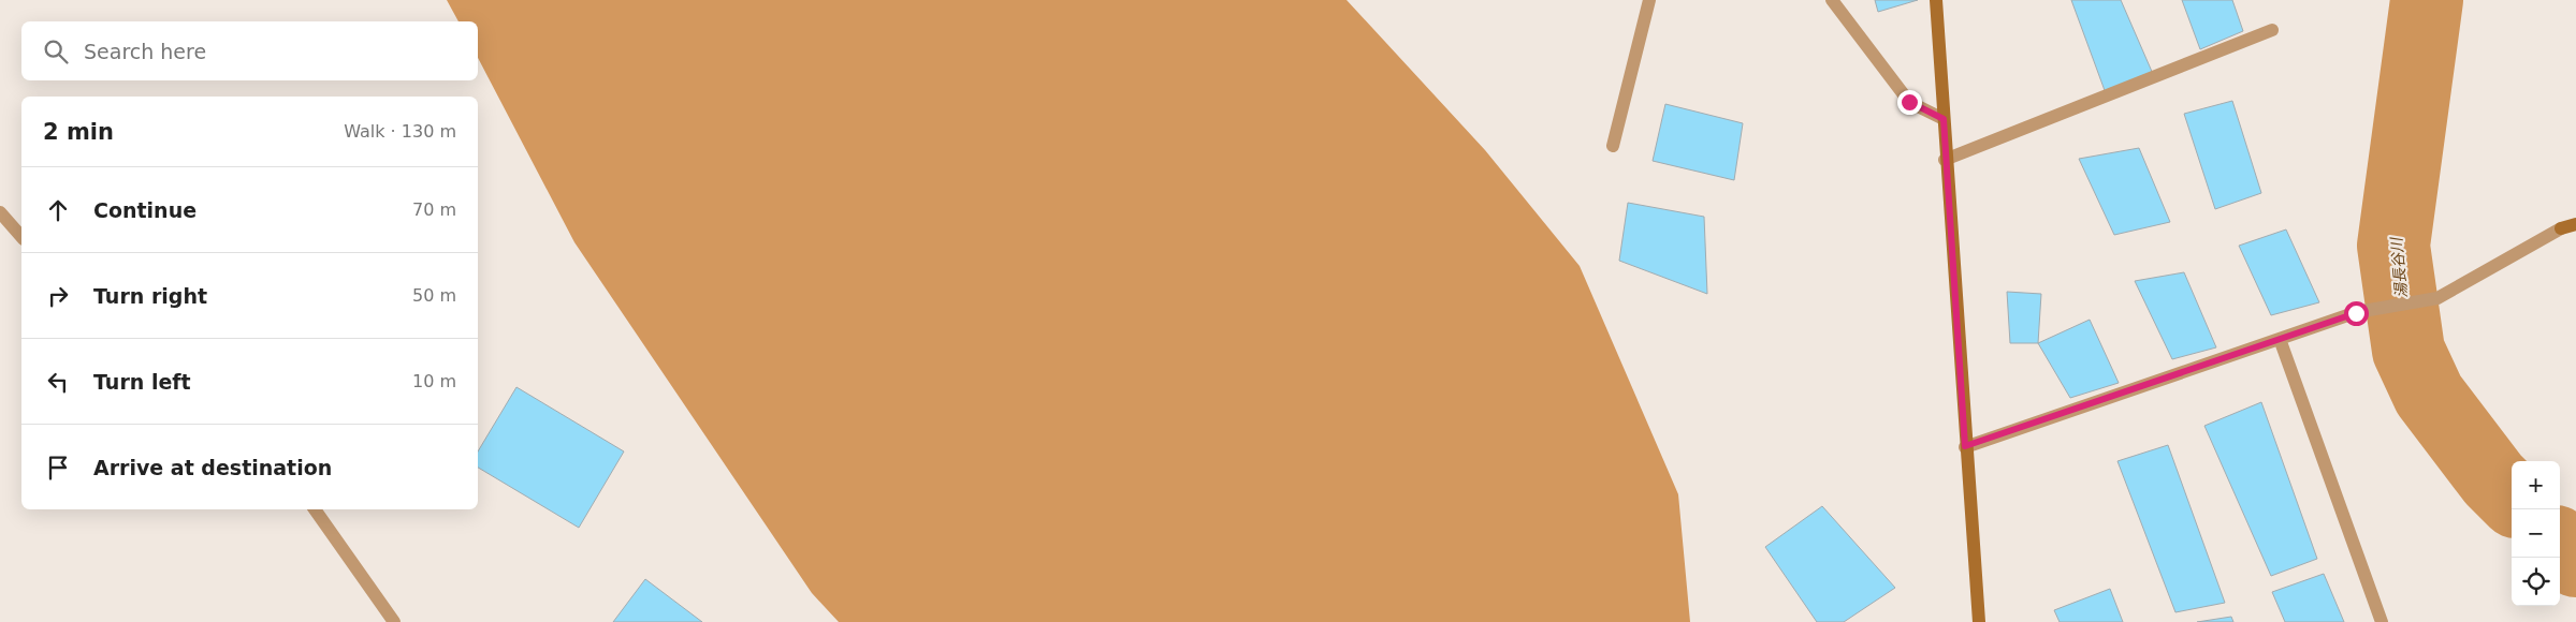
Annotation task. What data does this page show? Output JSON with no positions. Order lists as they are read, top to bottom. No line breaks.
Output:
{"water":["湯長谷川"],"page":{"search":"Search here","heading":["2 min","Walk · 130 m"],"list":[["Continue","70 m"],["Turn right","50 m"],["Turn left","10 m"],"Arrive at destination"],"map_buttons":["+","−"]}}
